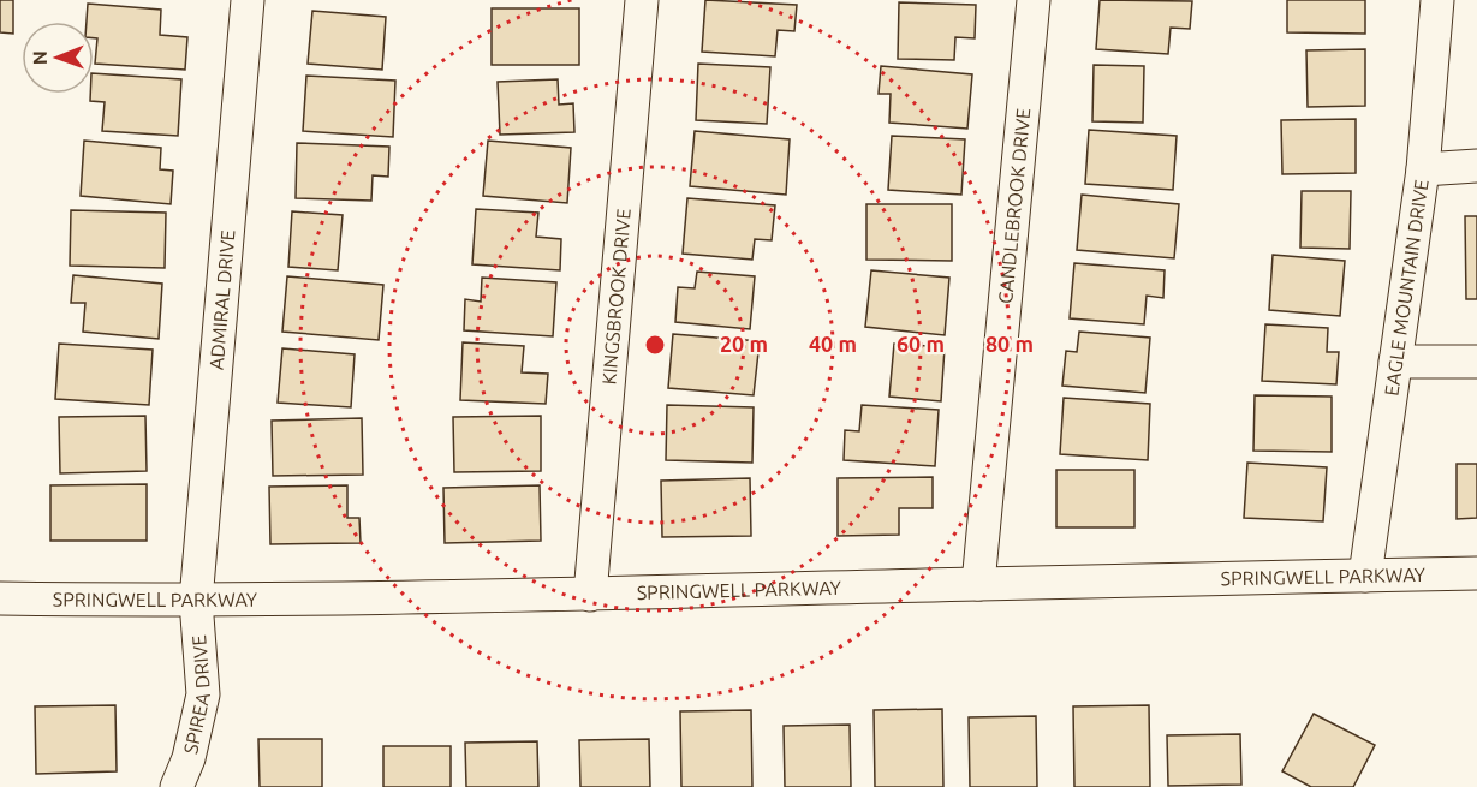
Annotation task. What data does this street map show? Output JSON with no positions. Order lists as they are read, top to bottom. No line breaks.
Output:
{"streets":{"street":["CANDLEBROOK DRIVE","EAGLE MOUNTAIN DRIVE","KINGSBROOK DRIVE","ADMIRAL DRIVE","SPRINGWELL PARKWAY","SPIREA DRIVE"]},"crossings":[["CANDLEBROOK DRIVE","SPRINGWELL PARKWAY"],["EAGLE MOUNTAIN DRIVE","SPRINGWELL PARKWAY"],["KINGSBROOK DRIVE","SPRINGWELL PARKWAY"],["ADMIRAL DRIVE","SPRINGWELL PARKWAY"],["ADMIRAL DRIVE","SPIREA DRIVE"],["SPRINGWELL PARKWAY","SPIREA DRIVE"]],"north":"left","rings":["20 m","40 m","60 m","80 m"]}
